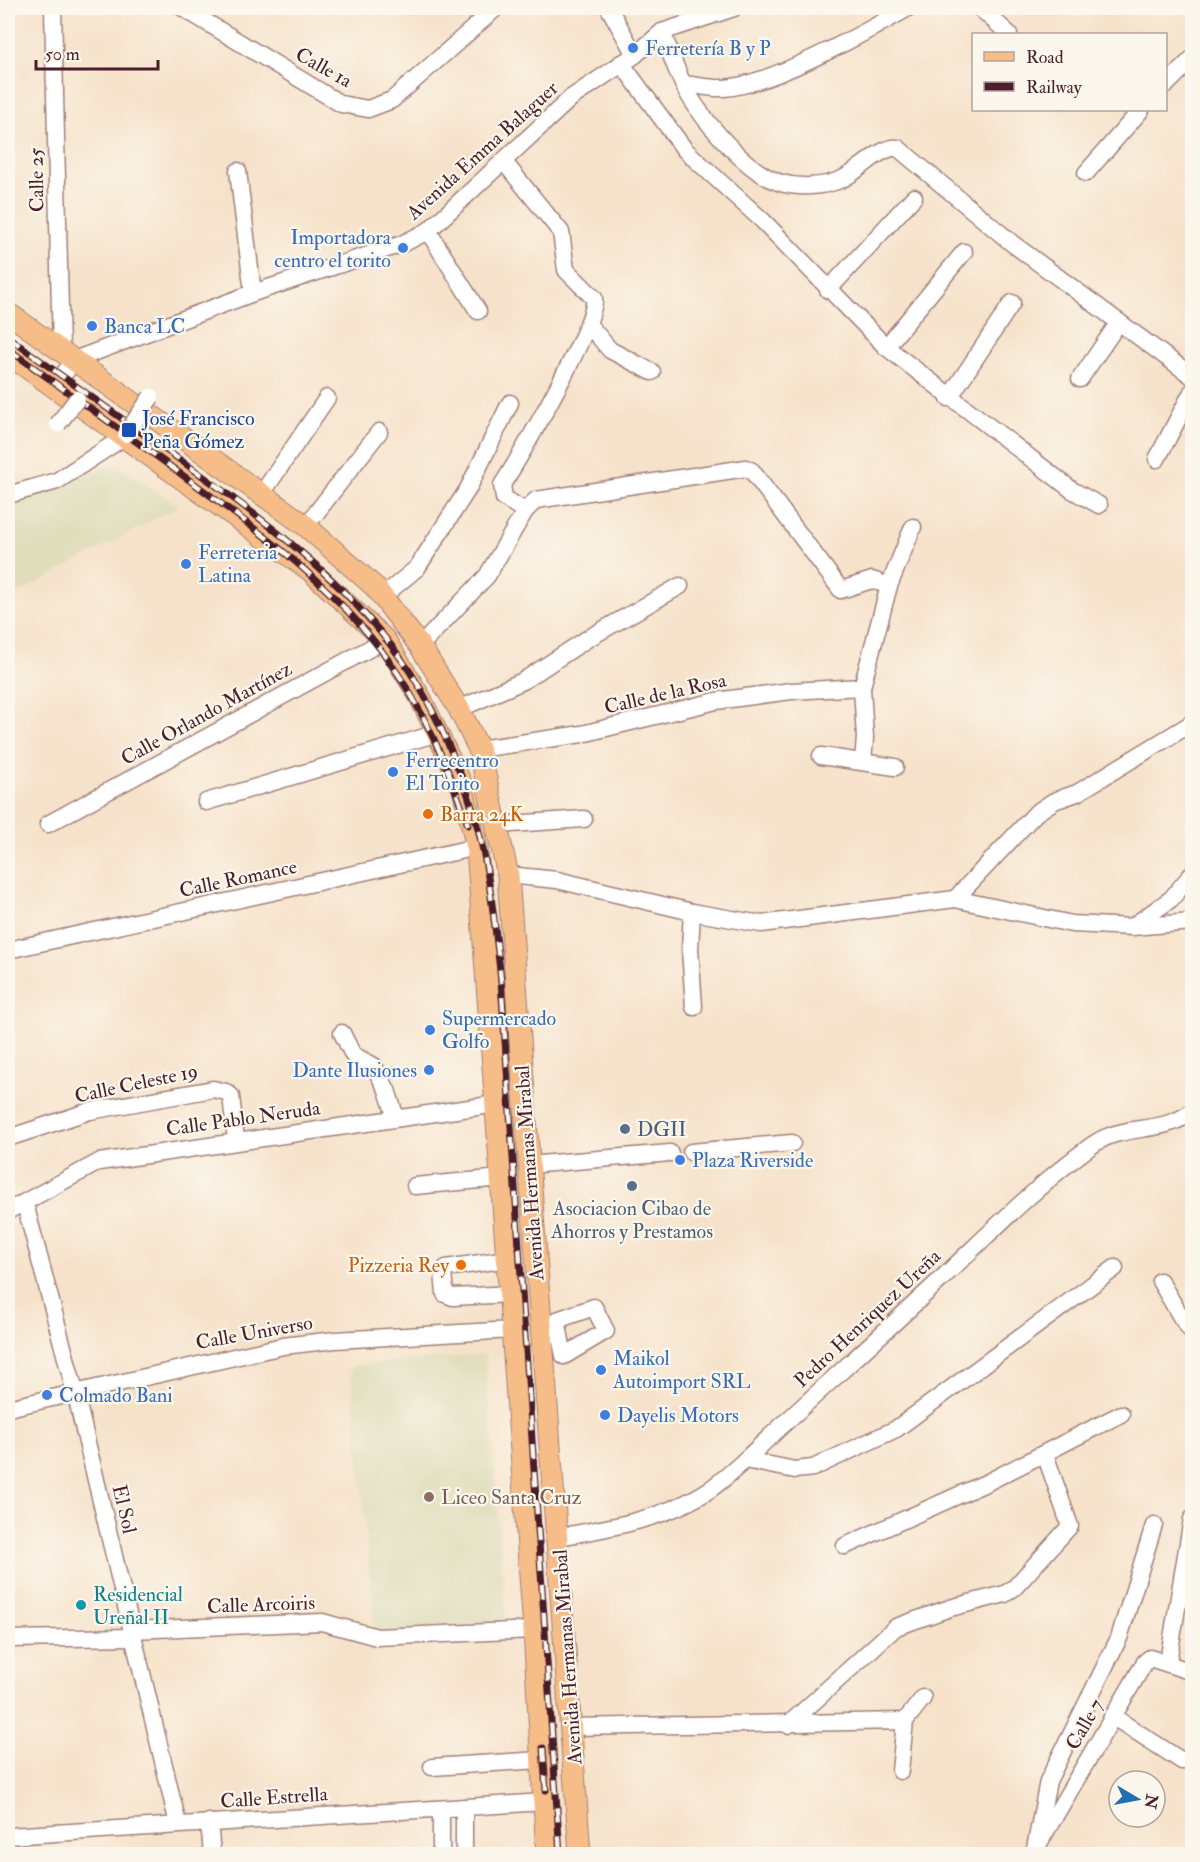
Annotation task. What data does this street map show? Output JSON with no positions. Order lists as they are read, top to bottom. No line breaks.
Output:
{"streets":{"main road":["Avenida Hermanas Mirabal"],"street":["Calle 1a","Avenida Emma Balaguer","Calle 25","Calle de la Rosa","Calle Orlando Martínez","Calle Romance","Calle Celeste 19","Calle Pablo Neruda","Pedro Henriquez Ureña","Calle Universo","El Sol","Calle Arcoiris","Calle 7","Calle Estrella"]},"crossings":[["Avenida Emma Balaguer","Calle 25"],["Avenida Emma Balaguer","Avenida Hermanas Mirabal"],["Calle 25","Avenida Hermanas Mirabal"],["Calle de la Rosa","Avenida Hermanas Mirabal"],["Calle Orlando Martínez","Avenida Hermanas Mirabal"],["Calle Romance","Avenida Hermanas Mirabal"],["Calle Celeste 19","Calle Pablo Neruda"],["Calle Pablo Neruda","Avenida Hermanas Mirabal"],["Calle Pablo Neruda","El Sol"],["Avenida Hermanas Mirabal","Pedro Henriquez Ureña"],["Avenida Hermanas Mirabal","Calle Universo"],["Avenida Hermanas Mirabal","Calle Arcoiris"],["Avenida Hermanas Mirabal","Calle Estrella"],["Calle Universo","El Sol"],["El Sol","Calle Arcoiris"],["El Sol","Calle Estrella"]],"places":{"other":["Ferretería B y P","Importadora centro el torito","Banca LC","Ferreteria Latina","Ferrecentro El Torito","Barra 24K","Supermercado Golfo","Dante Ilusiones","DGII","Plaza Riverside","Asociacion Cibao de Ahorros y Prestamos","Pizzeria Rey","Maikol Autoimport SRL","Colmado Bani","Dayelis Motors","Liceo Santa Cruz","Residencial Ureñal II"],"transit":["José Francisco Peña Gómez"]},"legend":["Road","Railway"],"scale_bar":"50 m","north":"right"}
